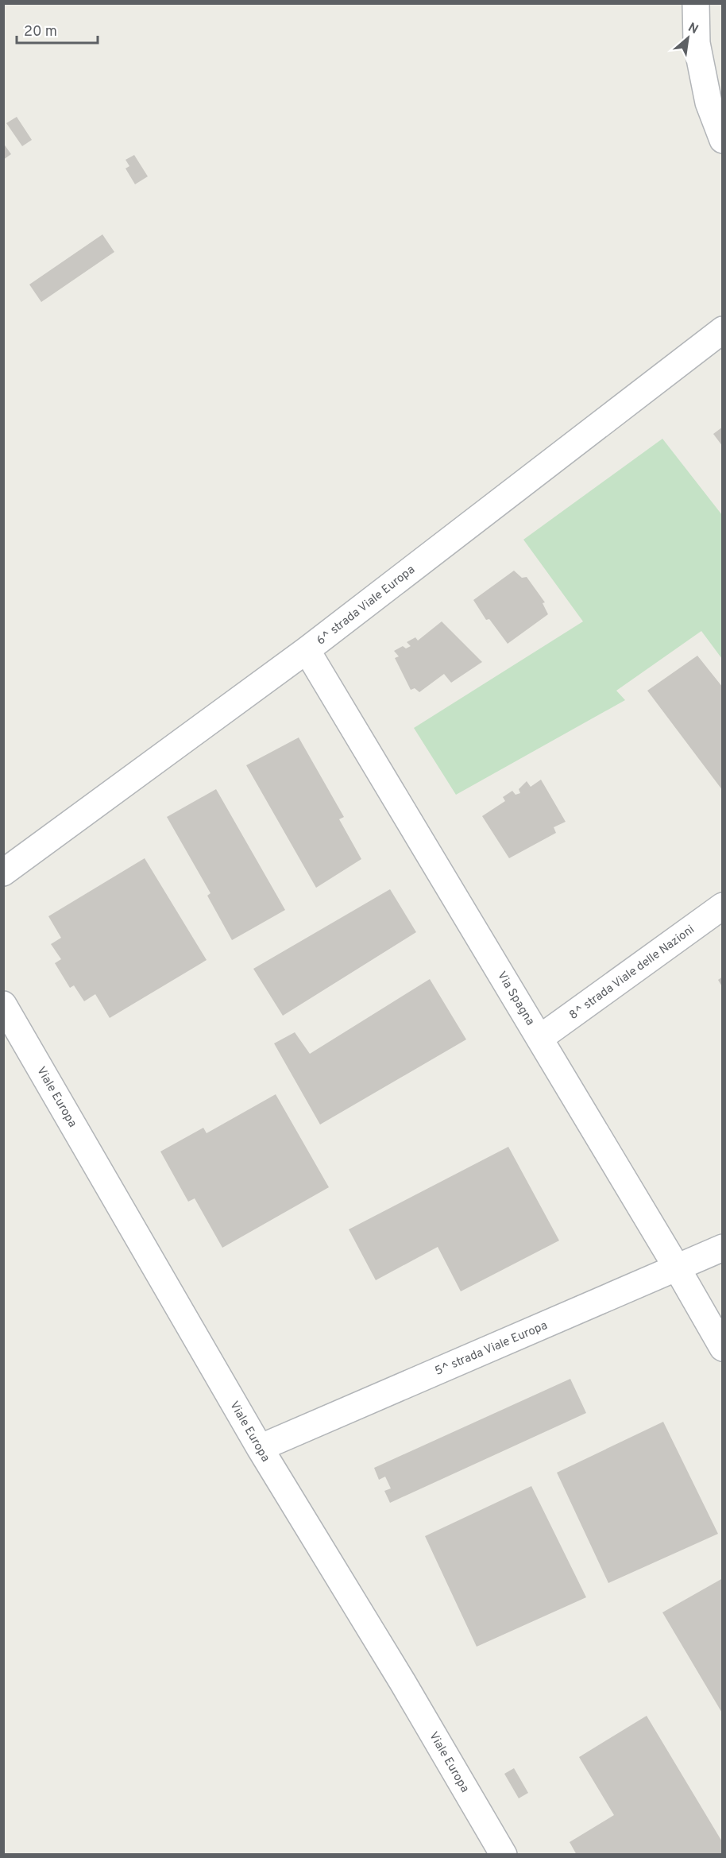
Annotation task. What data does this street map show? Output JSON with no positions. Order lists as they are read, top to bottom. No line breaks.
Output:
{"streets":{"street":["6^ strada Viale Europa","8^ strada Viale delle Nazioni","Via Spagna","Viale Europa","5^ strada Viale Europa"]},"crossings":[["6^ strada Viale Europa","Via Spagna"],["8^ strada Viale delle Nazioni","Via Spagna"],["Via Spagna","5^ strada Viale Europa"],["Viale Europa","5^ strada Viale Europa"]],"scale_bar":"20 m","north":"top right"}
